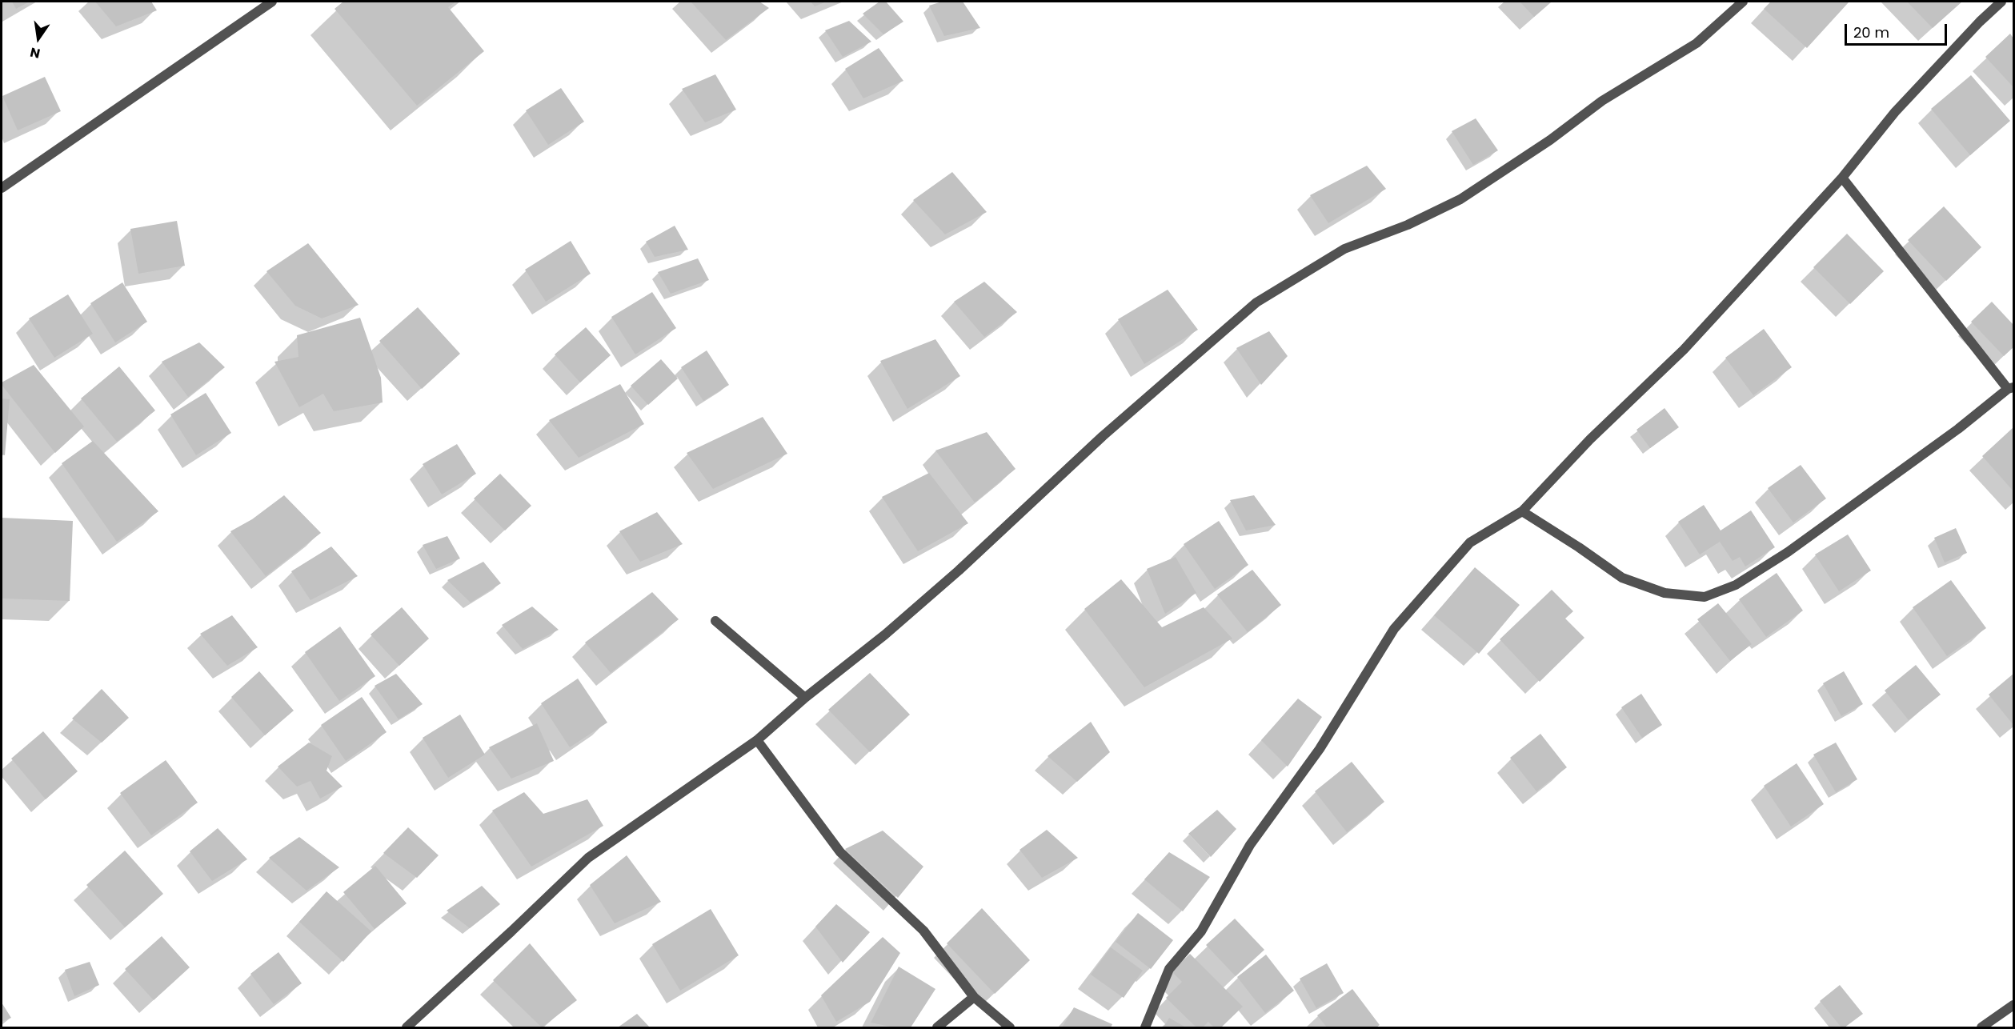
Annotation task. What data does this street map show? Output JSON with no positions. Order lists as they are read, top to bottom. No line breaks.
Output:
{"scale_bar":"20 m","north":"bottom"}
